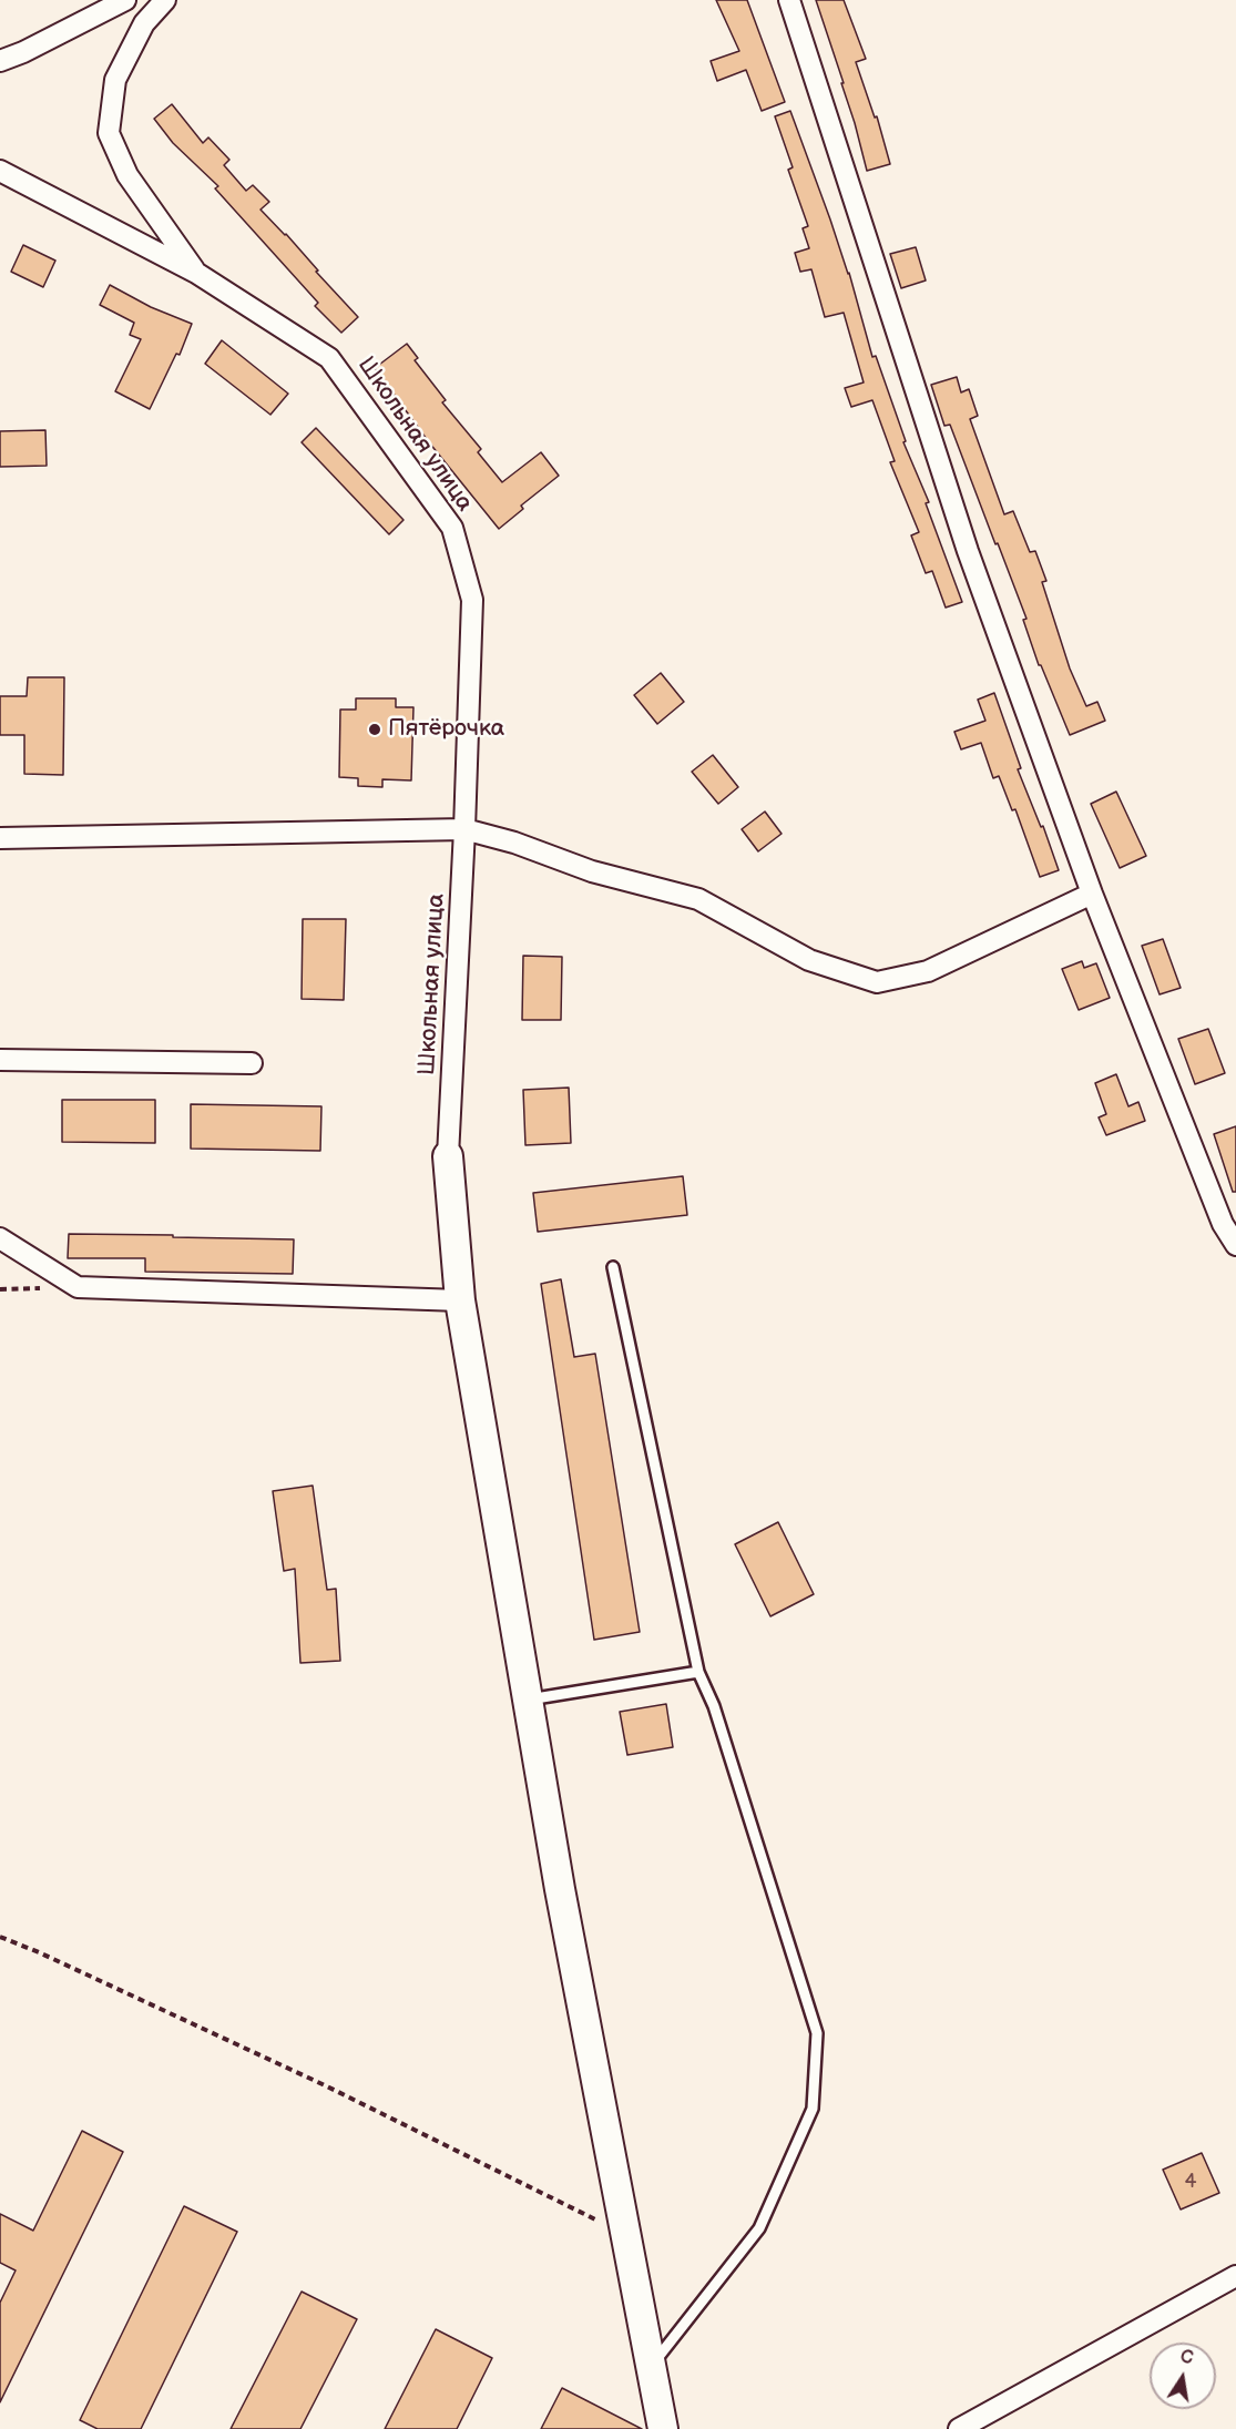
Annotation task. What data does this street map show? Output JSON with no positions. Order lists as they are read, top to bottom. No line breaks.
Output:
{"streets":{"street":["Школьная улица"]},"places":["Пятёрочка"],"house_numbers":["4"],"north":"top"}
